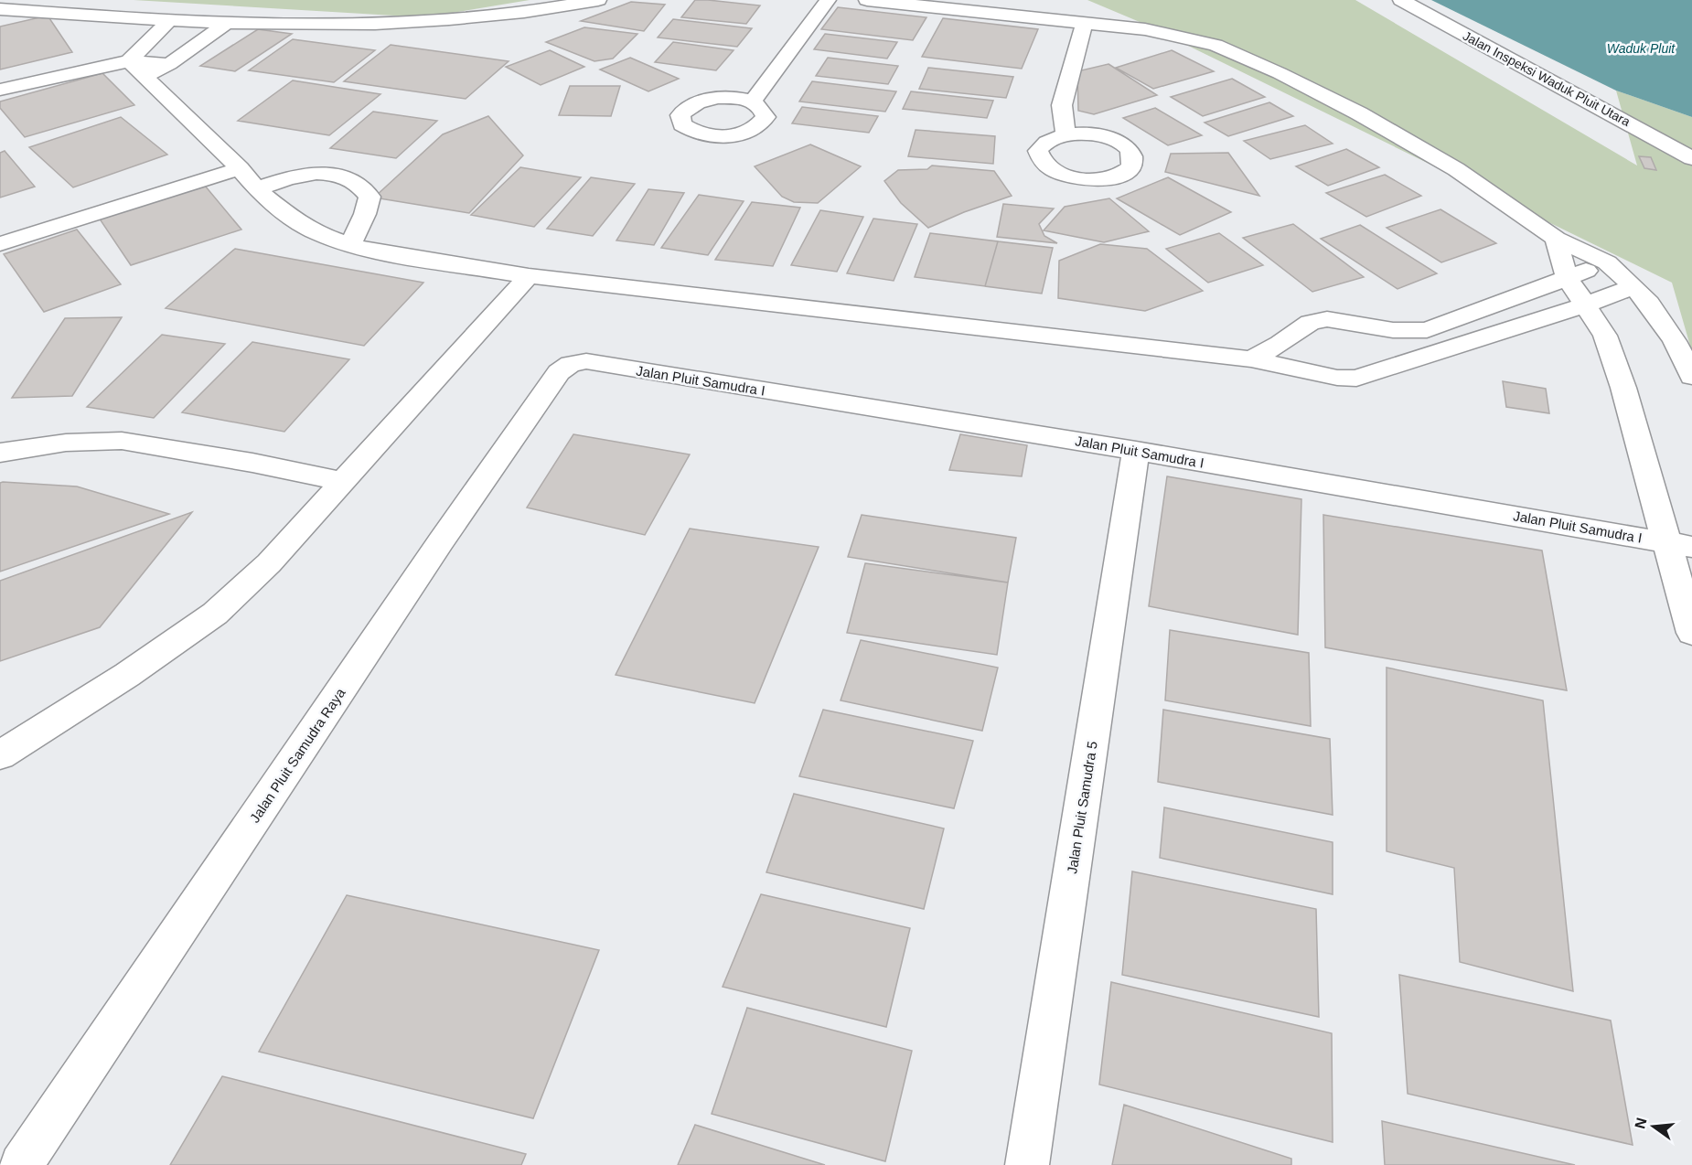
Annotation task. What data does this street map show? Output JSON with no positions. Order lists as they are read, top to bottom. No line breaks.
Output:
{"streets":{"street":["Jalan Inspeksi Waduk Pluit Utara","Jalan Pluit Samudra I","Jalan Pluit Samudra Raya","Jalan Pluit Samudra 5"]},"crossings":[["Jalan Pluit Samudra I","Jalan Pluit Samudra Raya"],["Jalan Pluit Samudra I","Jalan Pluit Samudra 5"]],"water":["Waduk Pluit"],"north":"left"}
